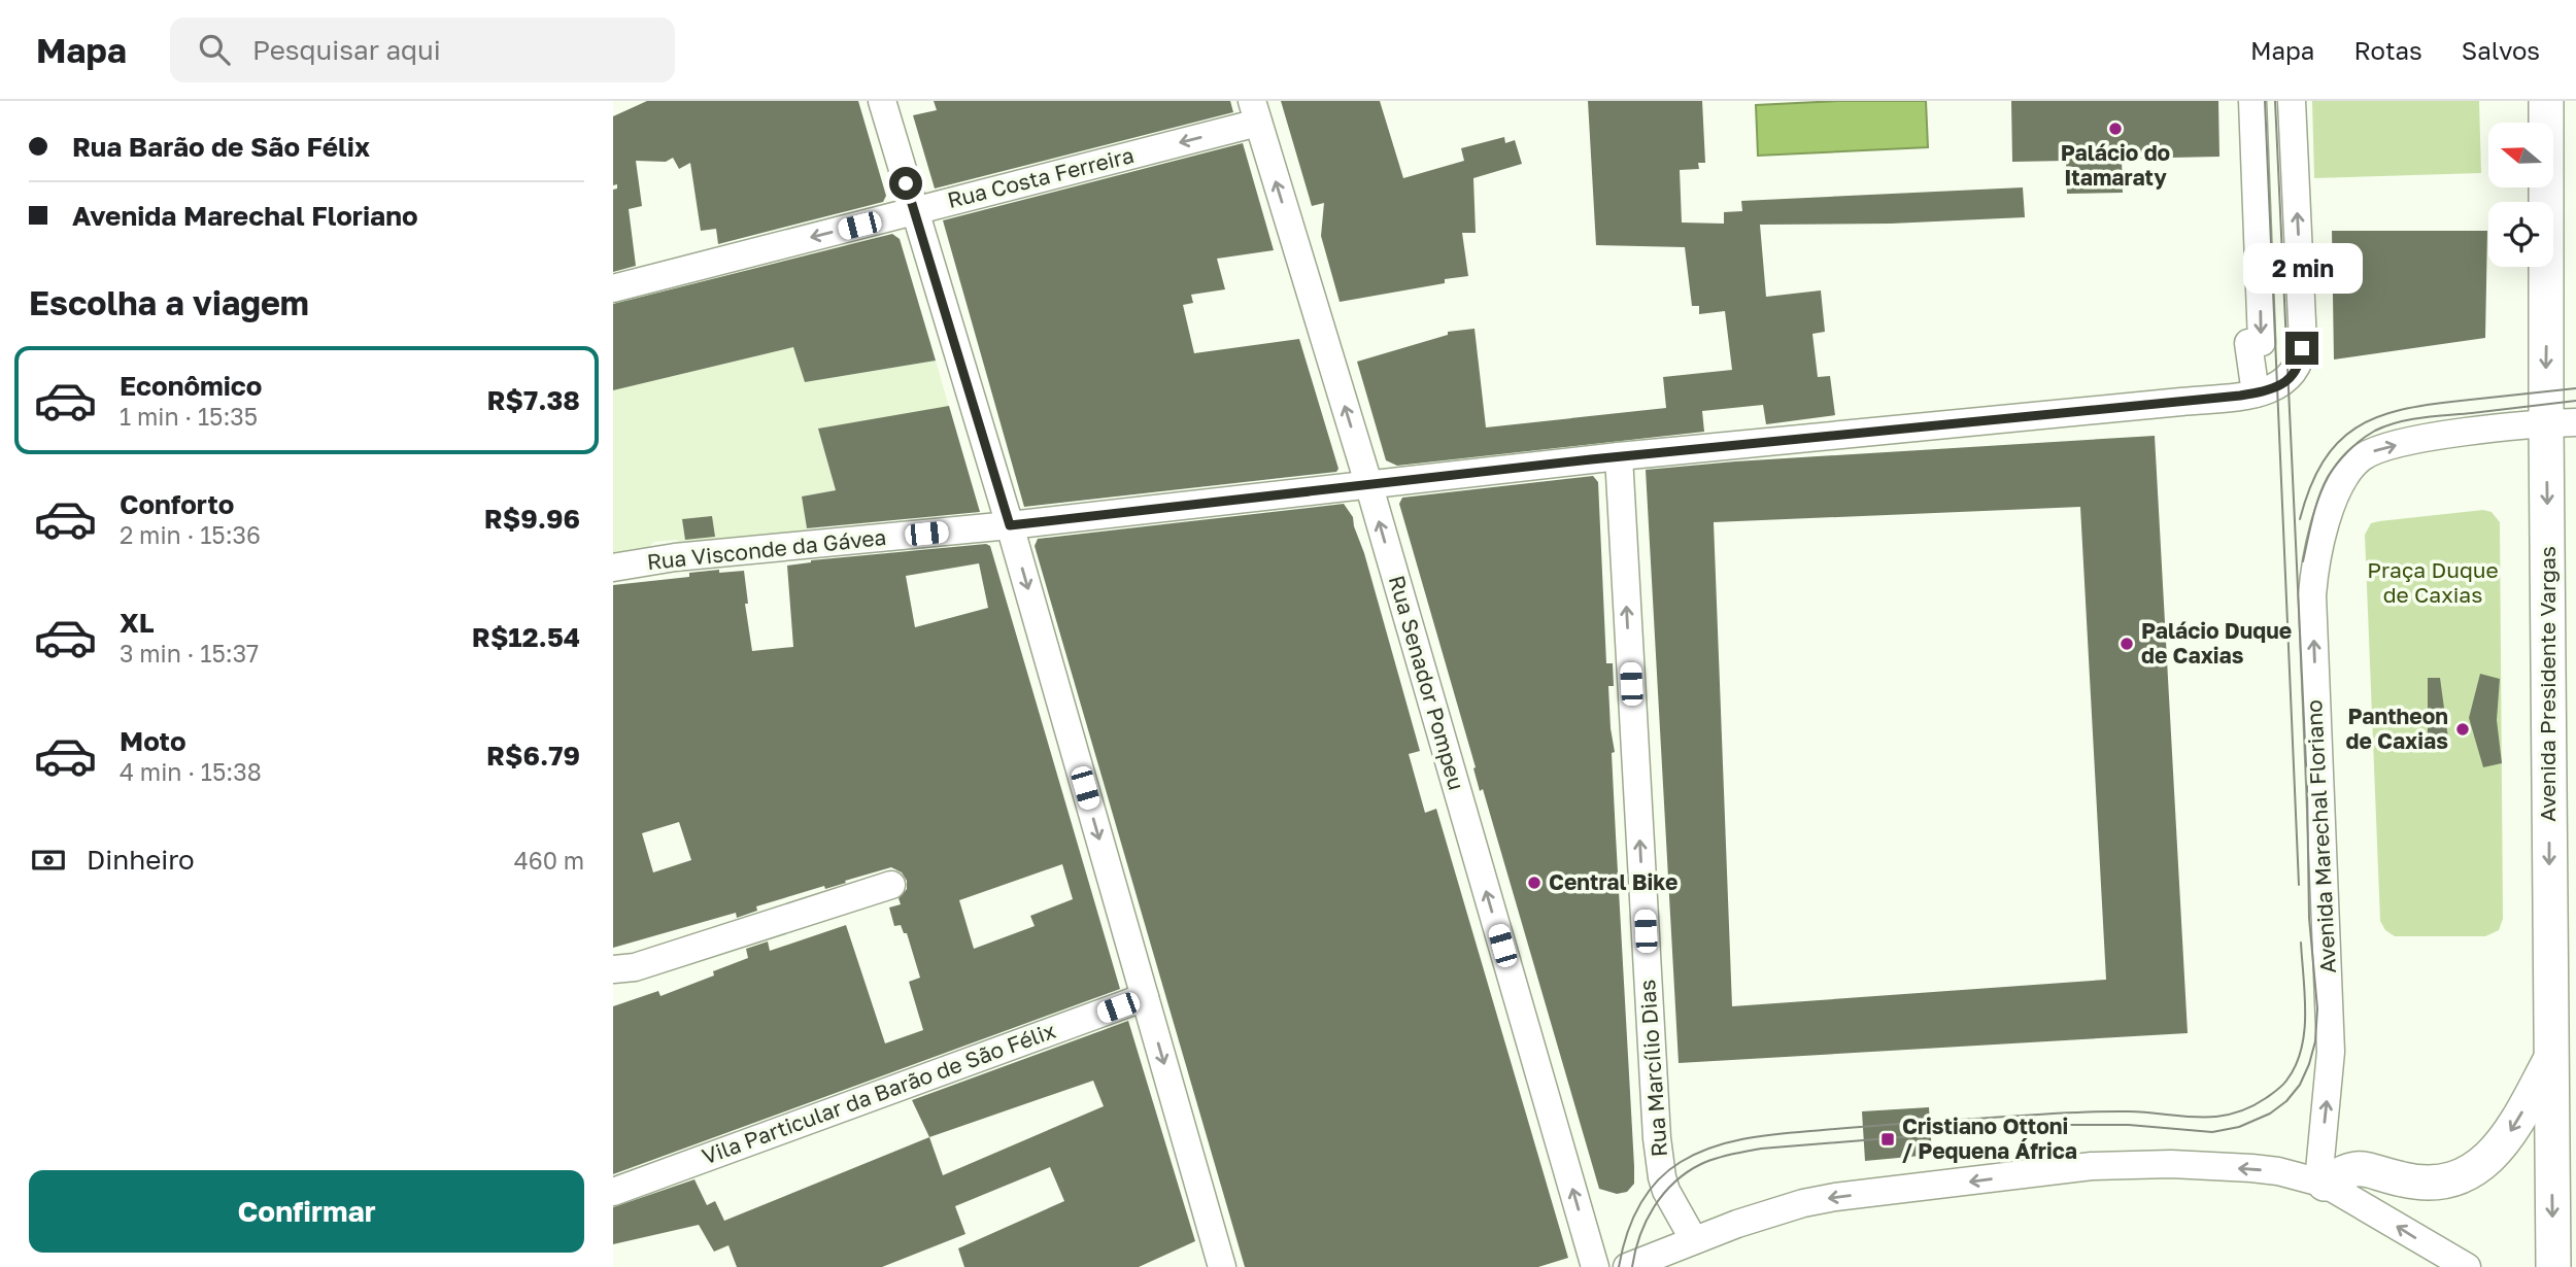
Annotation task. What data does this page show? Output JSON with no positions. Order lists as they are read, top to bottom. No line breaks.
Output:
{"streets":{"main road":["Avenida Presidente Vargas"],"street":["Rua Costa Ferreira","Rua Visconde da Gávea","Rua Senador Pompeu","Avenida Marechal Floriano","Rua Marcílio Dias","Vila Particular da Barão de São Félix"]},"crossings":[["Rua Costa Ferreira","Rua Senador Pompeu"],["Rua Visconde da Gávea","Rua Senador Pompeu"],["Rua Visconde da Gávea","Rua Marcílio Dias"],["Avenida Presidente Vargas","Avenida Marechal Floriano"]],"one_way":["Rua Costa Ferreira","Rua Senador Pompeu","Avenida Presidente Vargas","Rua Marcílio Dias"],"parks":["Praça Duque de Caxias"],"places":{"other":["Palácio do Itamaraty","Palácio Duque de Caxias","Pantheon de Caxias","Central Bike"],"transit":["Cristiano Ottoni / Pequena África"]},"north":"left","page":{"header":"Mapa","search":"Pesquisar aqui","nav":["Mapa","Rotas","Salvos"],"banner":["Rua Barão de São Félix","Avenida Marechal Floriano"],"bubble":"2 min","heading":"Escolha a viagem","list":[{"name":"Econômico","note":"1 min · 15:35","value":"R$7.38"},{"name":"Conforto","note":"2 min · 15:36","value":"R$9.96"},{"name":"XL","note":"3 min · 15:37","value":"R$12.54"},{"name":"Moto","note":"4 min · 15:38","value":"R$6.79"}],"pay":["Dinheiro","460 m"],"buttons":"Confirmar"}}
